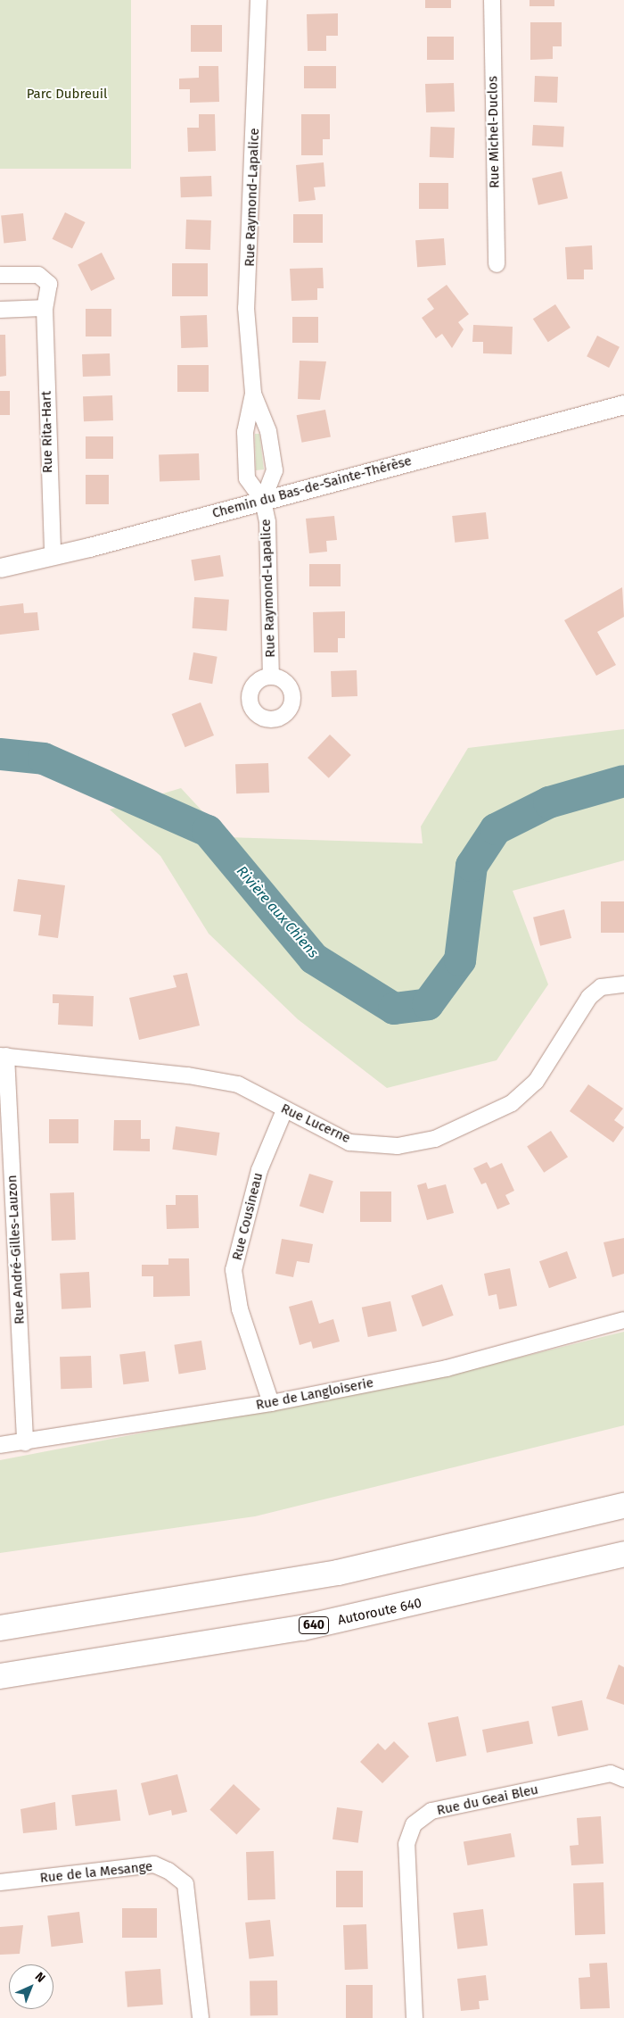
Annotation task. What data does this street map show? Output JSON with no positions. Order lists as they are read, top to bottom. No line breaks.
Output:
{"streets":{"highway":["Autoroute 640","640"],"street":["Rue Michel-Duclos","Rue Raymond-Lapalice","Rue Rita-Hart","Chemin du Bas-de-Sainte-Thérèse","Rue Lucerne","Rue Cousineau","Rue André-Gilles-Lauzon","Rue de Langloiserie","Rue du Geai Bleu","Rue de la Mesange"]},"crossings":[["Rue Raymond-Lapalice","Chemin du Bas-de-Sainte-Thérèse"],["Rue Rita-Hart","Chemin du Bas-de-Sainte-Thérèse"],["Rue Lucerne","Rue Cousineau"],["Rue Lucerne","Rue André-Gilles-Lauzon"],["Rue Cousineau","Rue de Langloiserie"],["Rue André-Gilles-Lauzon","Rue de Langloiserie"]],"water":["Rivière aux Chiens"],"parks":["Parc Dubreuil"],"north":"top right"}
